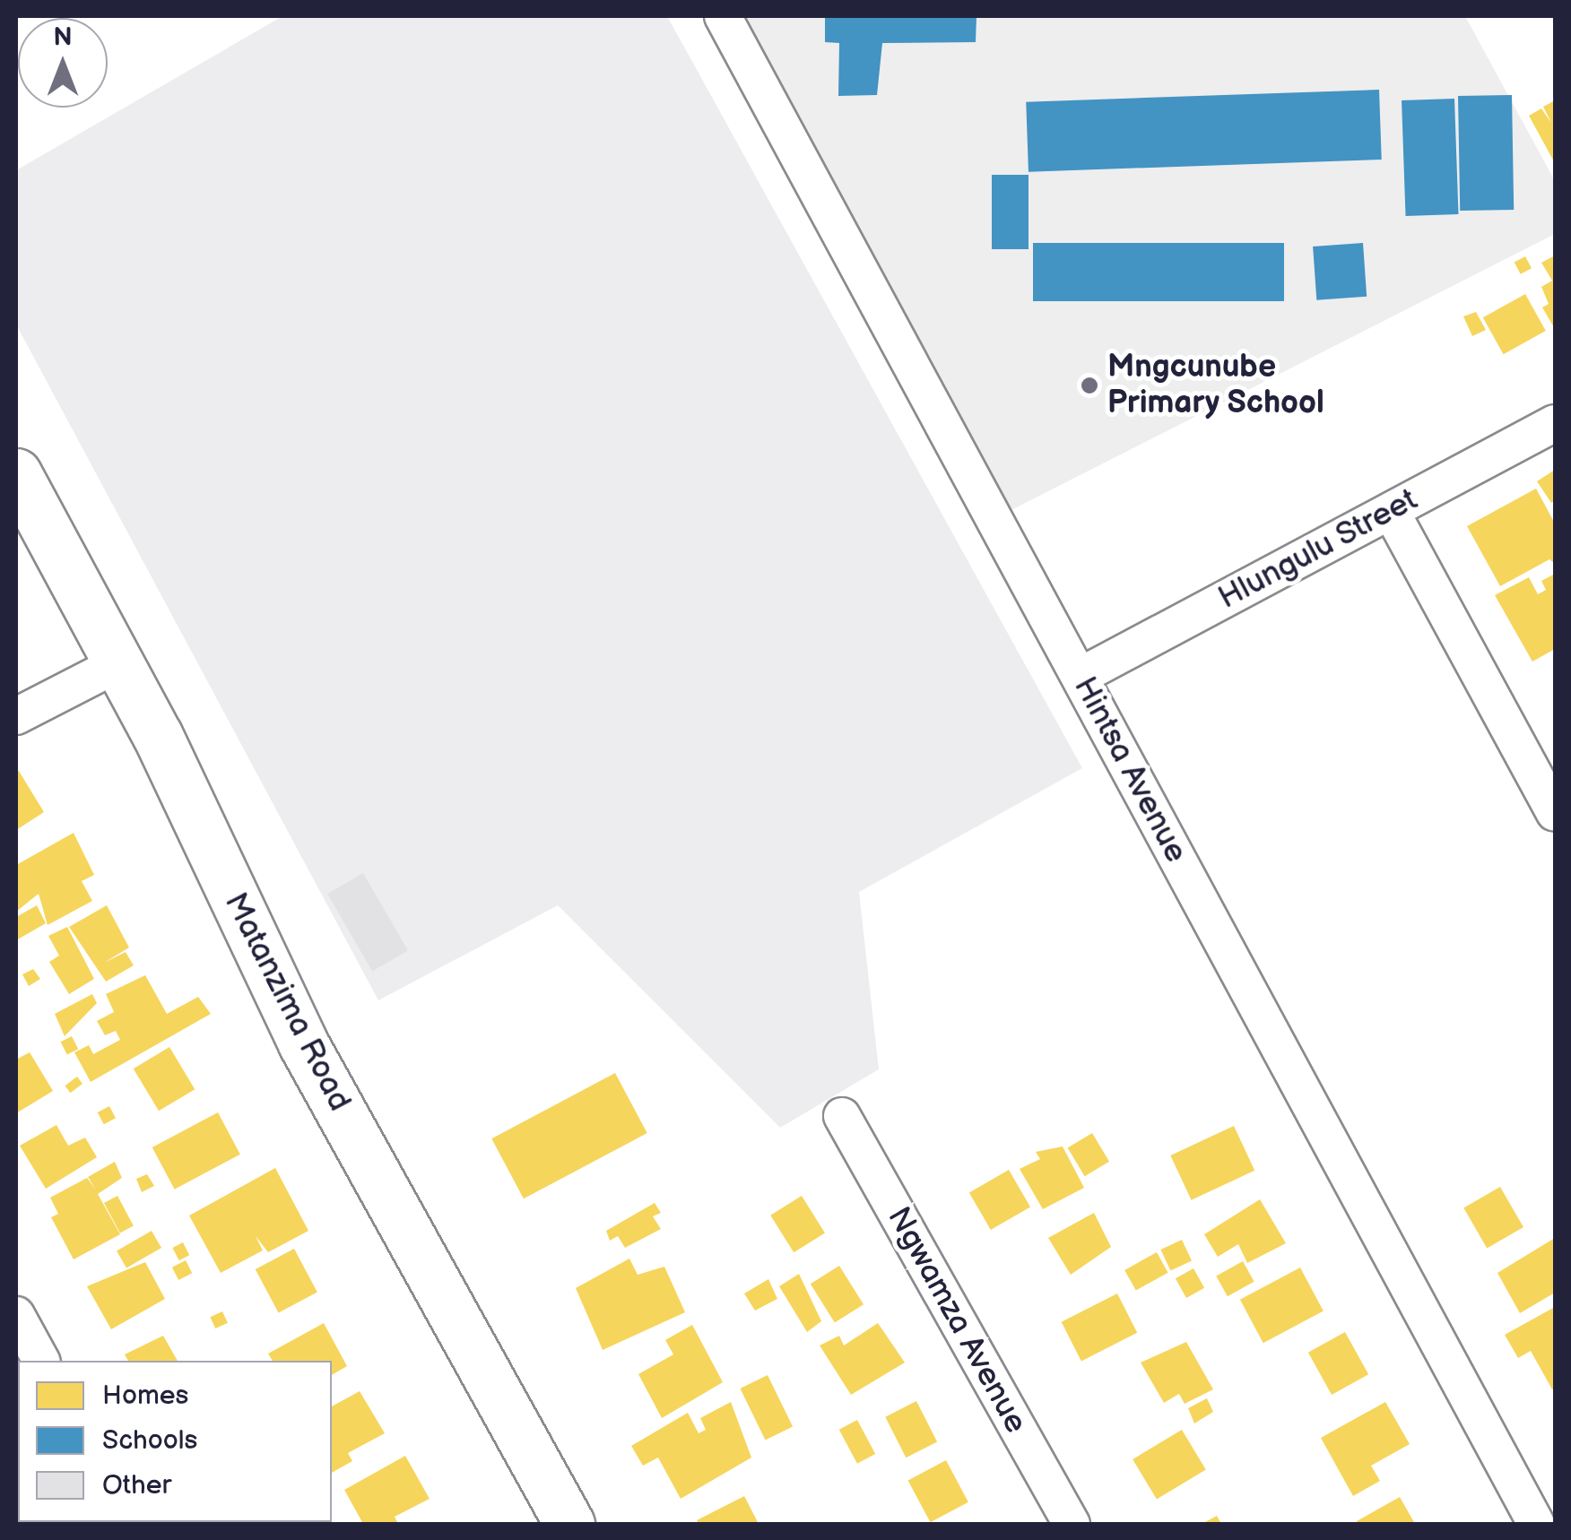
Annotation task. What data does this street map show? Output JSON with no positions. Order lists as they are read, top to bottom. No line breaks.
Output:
{"streets":{"street":["Hlungulu Street","Hintsa Avenue","Matanzima Road","Ngwamza Avenue"]},"crossings":[["Hlungulu Street","Hintsa Avenue"]],"places":["Mngcunube Primary School"],"legend":["Homes","Schools","Other"],"north":"top"}
